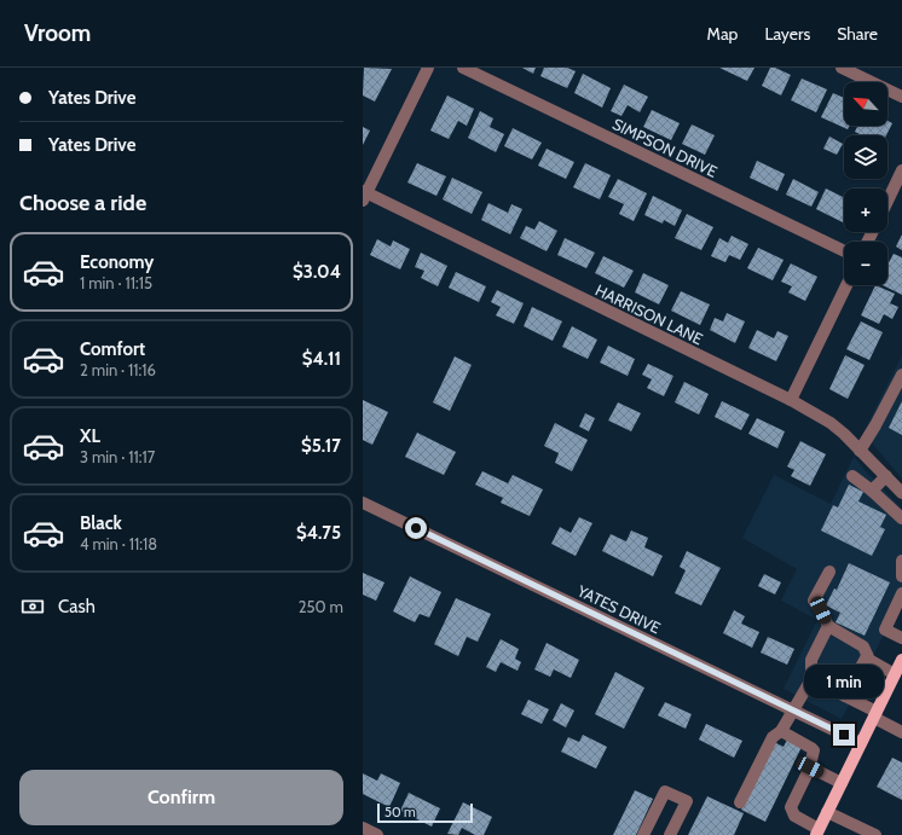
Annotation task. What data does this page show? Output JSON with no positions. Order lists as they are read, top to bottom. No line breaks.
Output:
{"streets":{"street":["SIMPSON DRIVE","HARRISON LANE","YATES DRIVE"]},"scale_bar":"50 m","north":"top left","page":{"header":"Vroom","nav":["Map","Layers","Share"],"banner":["Yates Drive","Yates Drive"],"map_buttons":["+","−"],"heading":"Choose a ride","list":[{"name":"Economy","note":"1 min · 11:15","value":"$3.04"},{"name":"Comfort","note":"2 min · 11:16","value":"$4.11"},{"name":"XL","note":"3 min · 11:17","value":"$5.17"},{"name":"Black","note":"4 min · 11:18","value":"$4.75"}],"pay":["Cash","250 m"],"bubble":"1 min","buttons":"Confirm","scale":"50 m"}}
